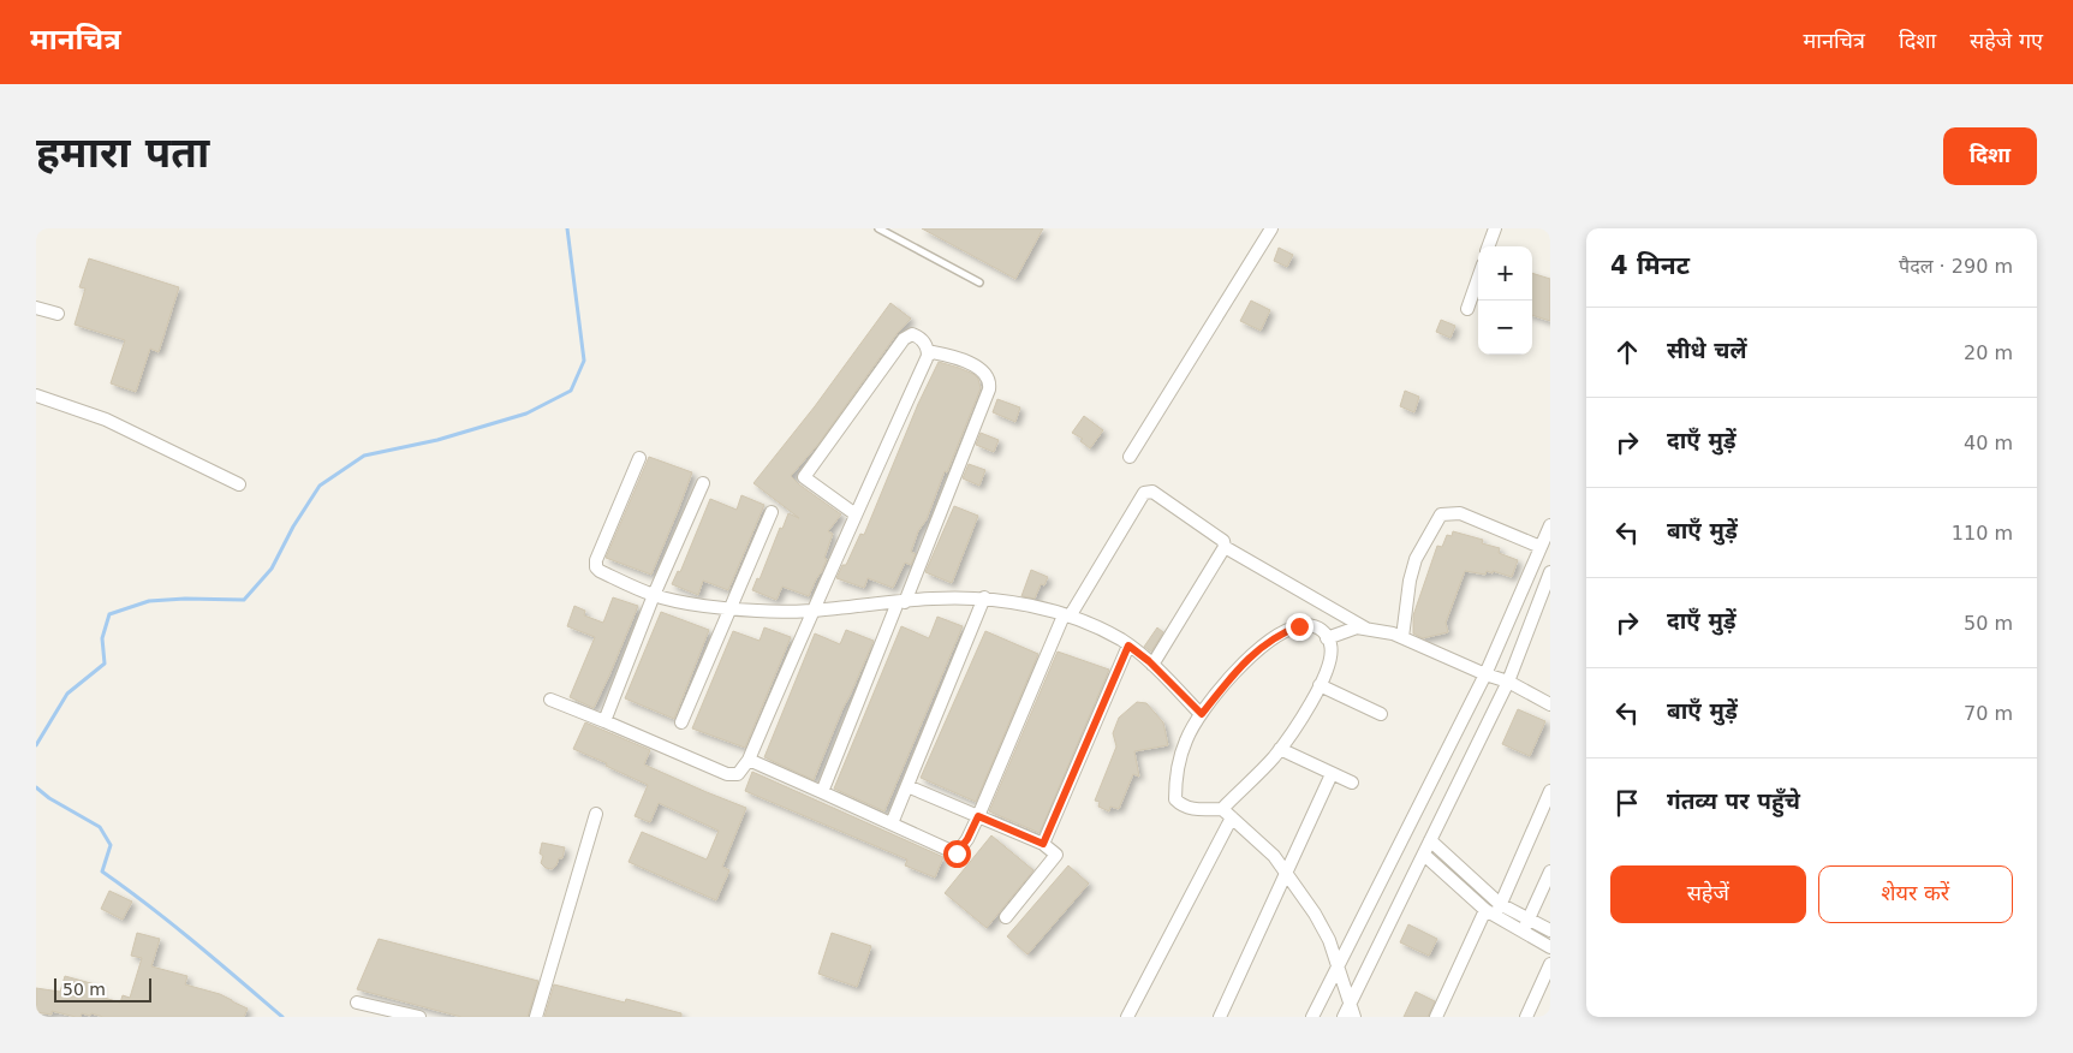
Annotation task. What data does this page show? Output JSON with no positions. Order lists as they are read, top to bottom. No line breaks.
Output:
{"scale_bar":"50 m","page":{"header":"मानचित्र","nav":["मानचित्र","दिशा","सहेजे गए"],"buttons":["दिशा",["सहेजें","शेयर करें"]],"title":"हमारा पता","heading":["4 मिनट","पैदल · 290 m"],"map_buttons":["+","−"],"list":[["सीधे चलें","20 m"],["दाएँ मुड़ें","40 m"],["बाएँ मुड़ें","110 m"],["दाएँ मुड़ें","50 m"],["बाएँ मुड़ें","70 m"],"गंतव्य पर पहुँचे"],"scale":"50 m"}}
